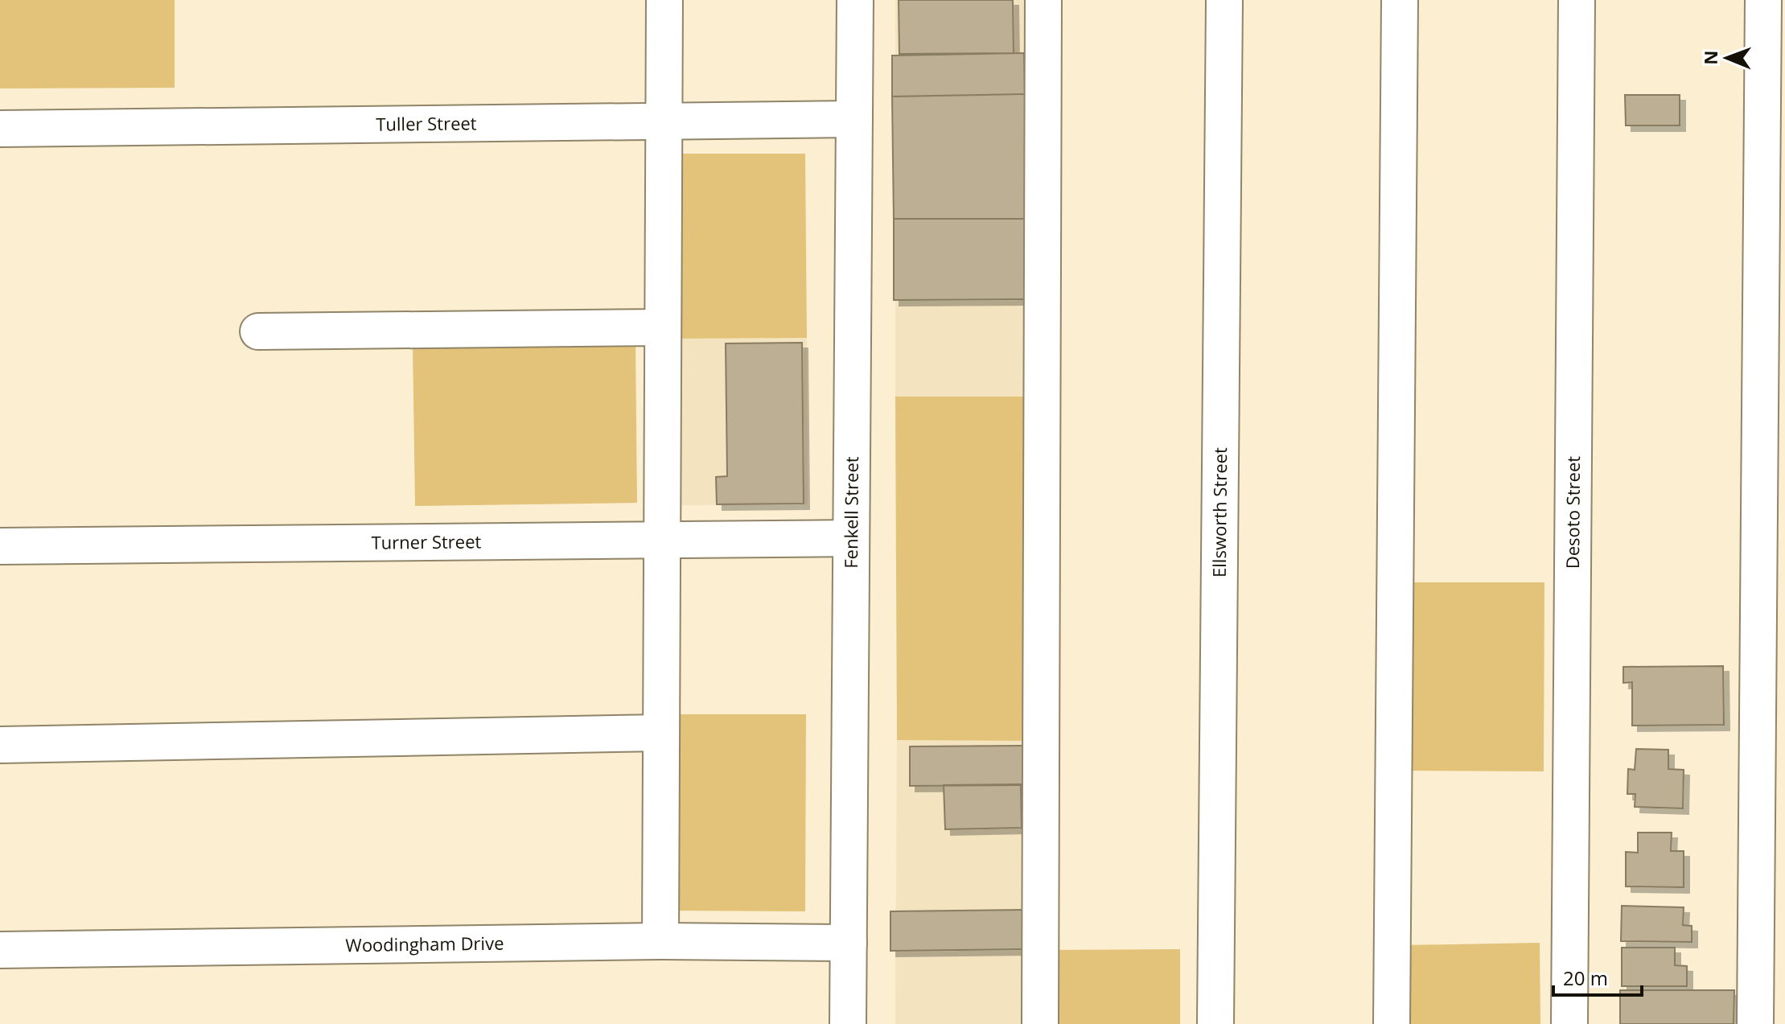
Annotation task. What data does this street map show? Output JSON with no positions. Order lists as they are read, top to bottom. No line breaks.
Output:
{"streets":{"street":["Tuller Street","Fenkell Street","Ellsworth Street","Desoto Street","Turner Street","Woodingham Drive"]},"crossings":[["Tuller Street","Fenkell Street"],["Fenkell Street","Turner Street"],["Fenkell Street","Woodingham Drive"]],"scale_bar":"20 m","north":"left"}
